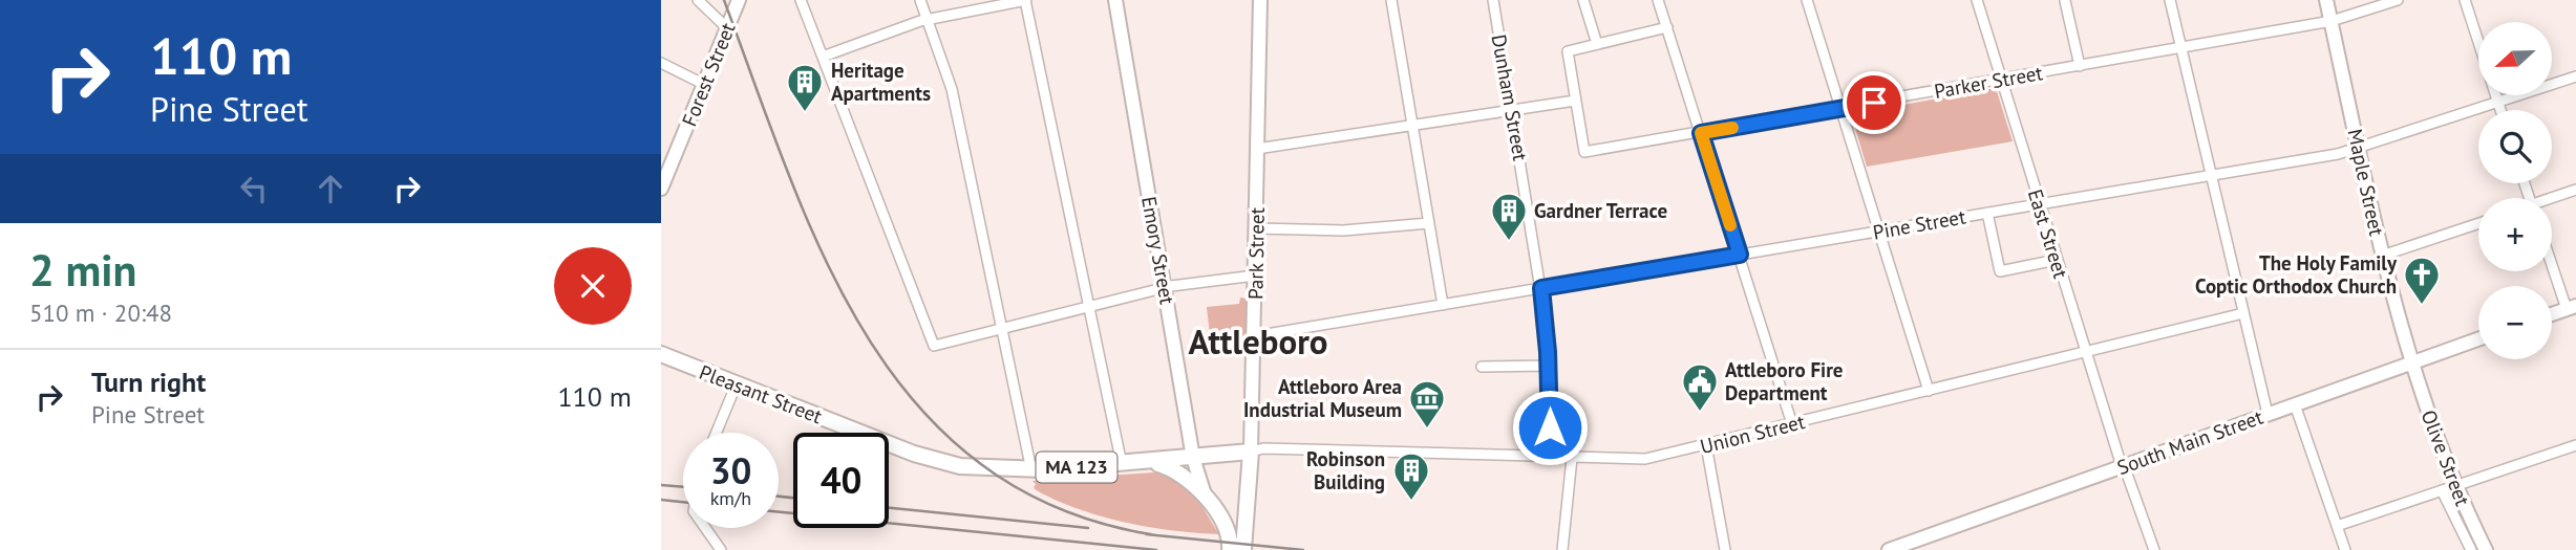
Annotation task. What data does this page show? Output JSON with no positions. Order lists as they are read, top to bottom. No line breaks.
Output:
{"streets":{"highway":["Park Street","Pleasant Street","MA 123"],"main road":["Forest Street","Maple Street","Emory Street","South Main Street","Olive Street"],"street":["Parker Street","Dunham Street","Pine Street","East Street","Union Street"]},"crossings":[["Parker Street","Maple Street"],["Parker Street","East Street"],["Dunham Street","Pine Street"],["Dunham Street","Union Street"],["Maple Street","Pine Street"],["Maple Street","South Main Street"],["Maple Street","Olive Street"],["Pine Street","East Street"],["Pine Street","Park Street"],["East Street","Union Street"],["East Street","South Main Street"],["Emory Street","Pleasant Street"],["Emory Street","MA 123"],["Park Street","Pleasant Street"],["Park Street","Union Street"],["Pleasant Street","Union Street"],["Pleasant Street","MA 123"],["South Main Street","Olive Street"]],"districts":["Attleboro"],"places":{"building":["Heritage Apartments","Gardner Terrace","Robinson Building"],"church":["The Holy Family Coptic Orthodox Church"],"public building":["Attleboro Fire Department"],"museum":["Attleboro Area Industrial Museum"]},"north":"left","page":{"turn":["110 m","Pine Street"],"map_buttons":["+","−"],"heading":["2 min","510 m · 20:48"],"list":[{"name":"Turn right","note":"Pine Street","value":"110 m"}],"speed":"30 km/h","limit":"40"}}
